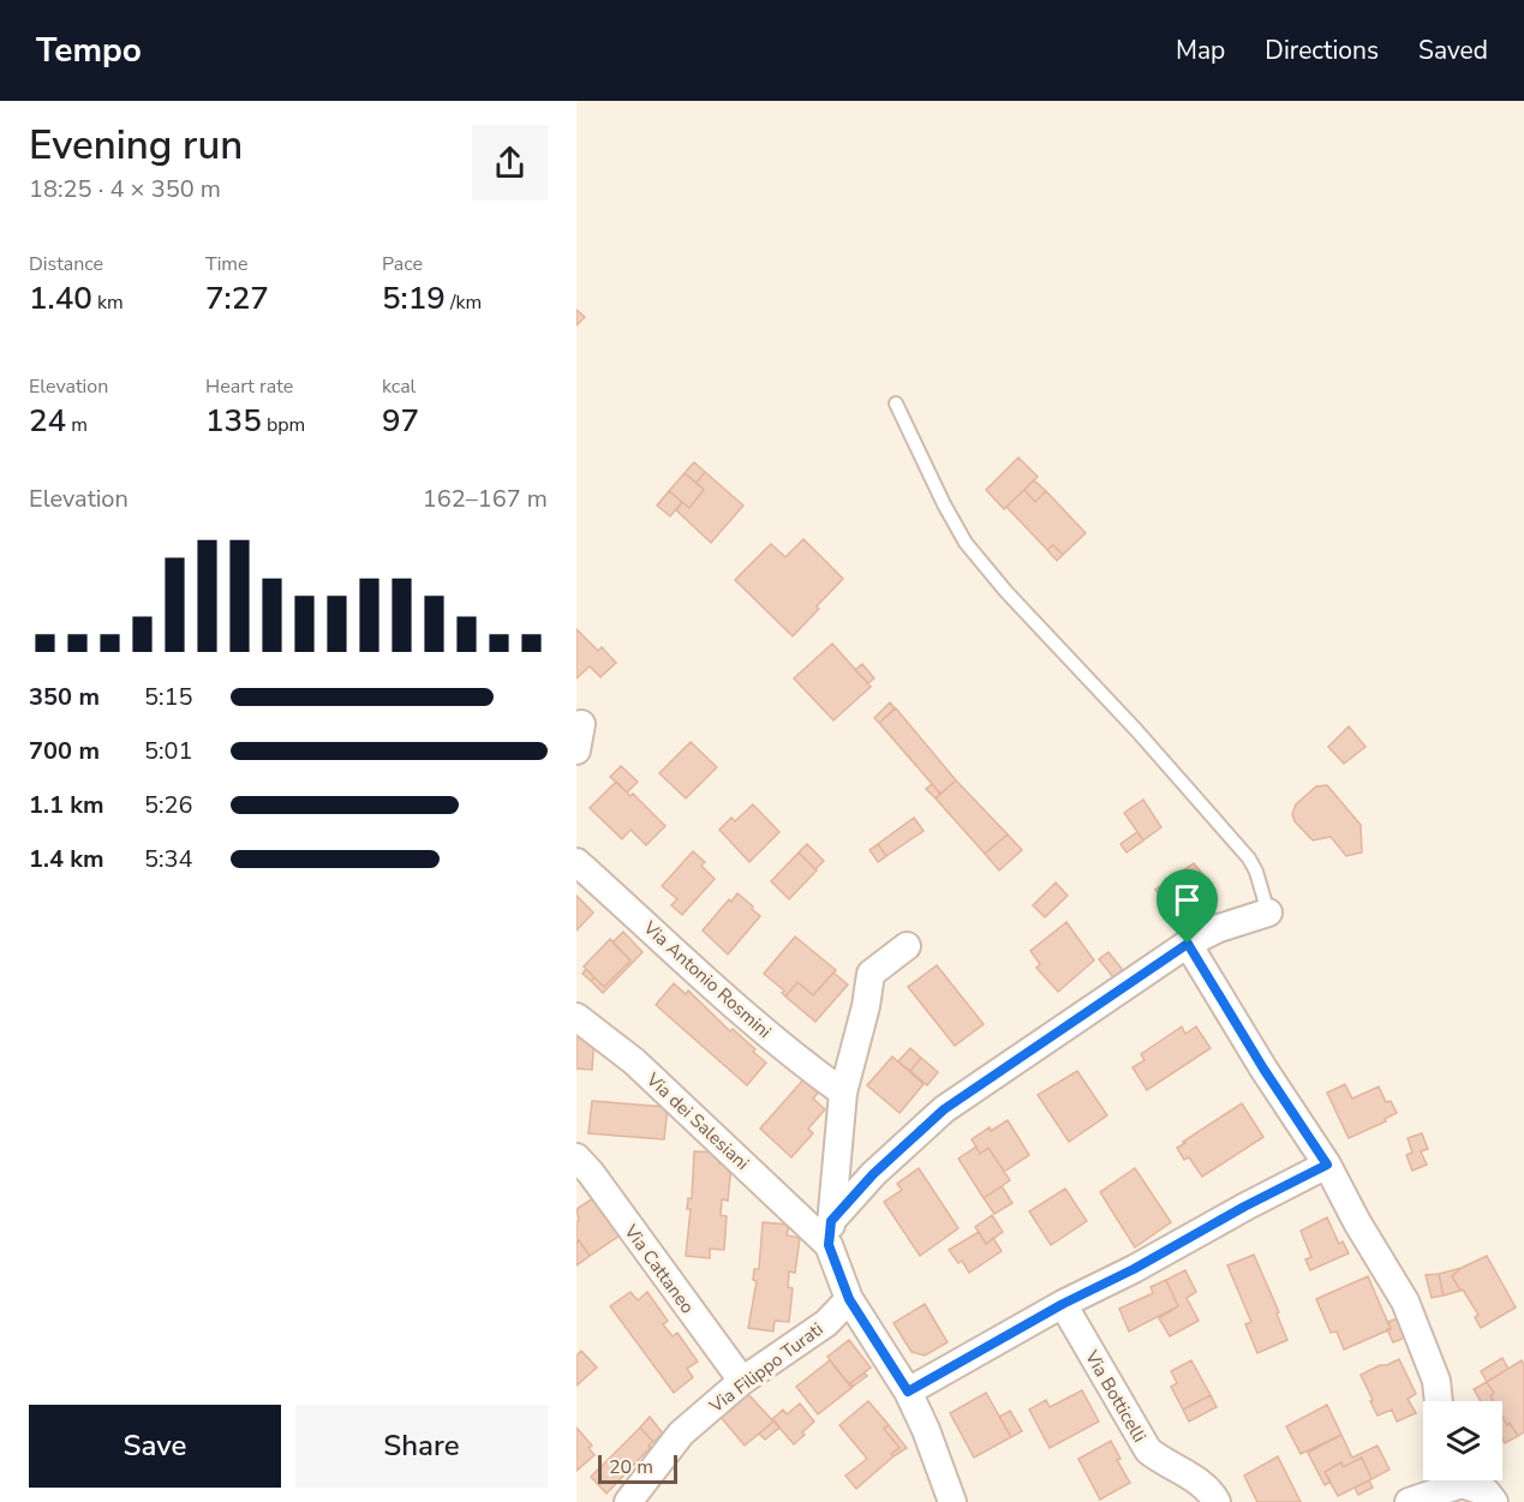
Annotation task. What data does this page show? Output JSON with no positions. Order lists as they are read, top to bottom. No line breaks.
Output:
{"streets":{"street":["Via Antonio Rosmini","Via dei Salesiani","Via Cattaneo","Via Filippo Turati","Via Botticelli"]},"crossings":[["Via Cattaneo","Via Filippo Turati"]],"scale_bar":"20 m","page":{"header":"Tempo","nav":["Map","Directions","Saved"],"heading":["Evening run","18:25 · 4 × 350 m"],"stats":[["Distance","1.40 km"],["Time","7:27"],["Pace","5:19 /km"],["Elevation","24 m"],["Heart rate","135 bpm"],["kcal","97"]],"chart":["Elevation","162–167 m"],"list":[{"name":"350 m","note":"5:15"},{"name":"700 m","note":"5:01"},{"name":"1.1 km","note":"5:26"},{"name":"1.4 km","note":"5:34"}],"buttons":["Save","Share"],"scale":"20 m"}}
